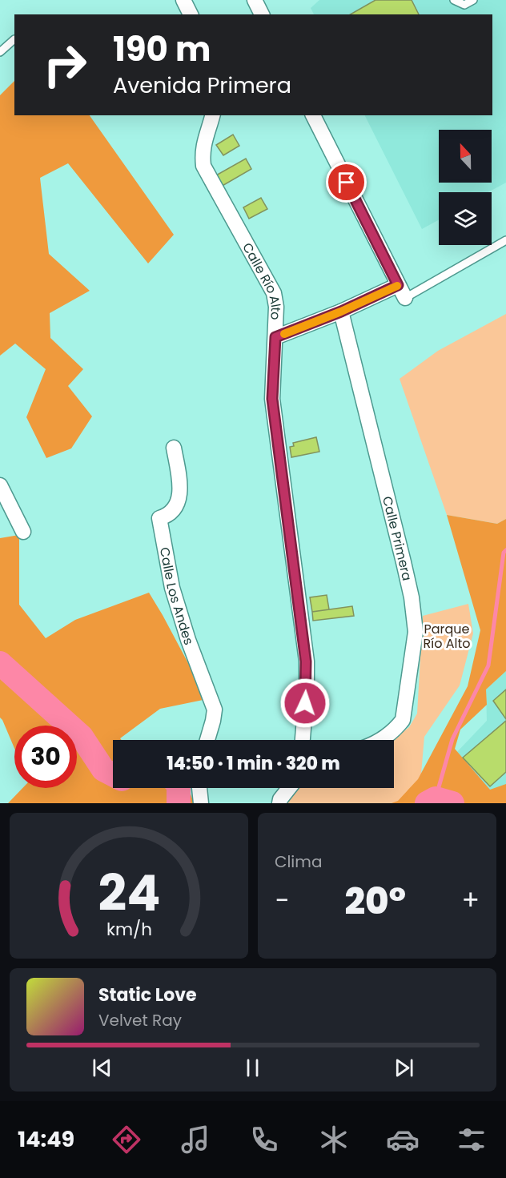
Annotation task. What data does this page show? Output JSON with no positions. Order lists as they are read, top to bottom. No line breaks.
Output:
{"streets":{"street":["Calle Río Alto","Calle Primera","Calle Los Andes"]},"parks":["Parque Río Alto"],"north":"top","page":{"turn":["190 m","Avenida Primera"],"limit":"30","trip":"14:50 · 1 min · 320 m","tile":"Clima","heat":["−","20°","+"],"song":["Static Love","Velvet Ray"],"tabs":"14:49","gauge":["24","km/h"]}}
